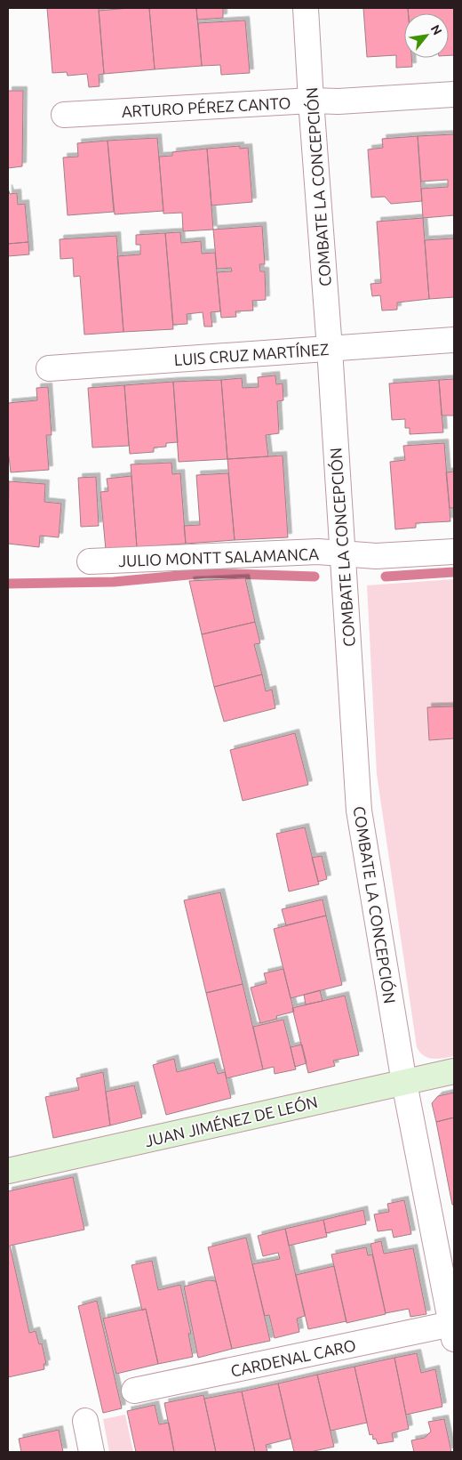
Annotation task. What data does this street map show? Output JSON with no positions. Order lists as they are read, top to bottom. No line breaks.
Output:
{"streets":{"main road":["JUAN JIMÉNEZ DE LEÓN"],"street":["ARTURO PÉREZ CANTO","COMBATE LA CONCEPCIÓN","LUIS CRUZ MARTÍNEZ","JULIO MONTT SALAMANCA","CARDENAL CARO"]},"crossings":[["ARTURO PÉREZ CANTO","COMBATE LA CONCEPCIÓN"],["COMBATE LA CONCEPCIÓN","LUIS CRUZ MARTÍNEZ"],["COMBATE LA CONCEPCIÓN","JULIO MONTT SALAMANCA"],["COMBATE LA CONCEPCIÓN","JUAN JIMÉNEZ DE LEÓN"],["COMBATE LA CONCEPCIÓN","CARDENAL CARO"],["JUAN JIMÉNEZ DE LEÓN","CARDENAL CARO"]],"north":"top right"}
